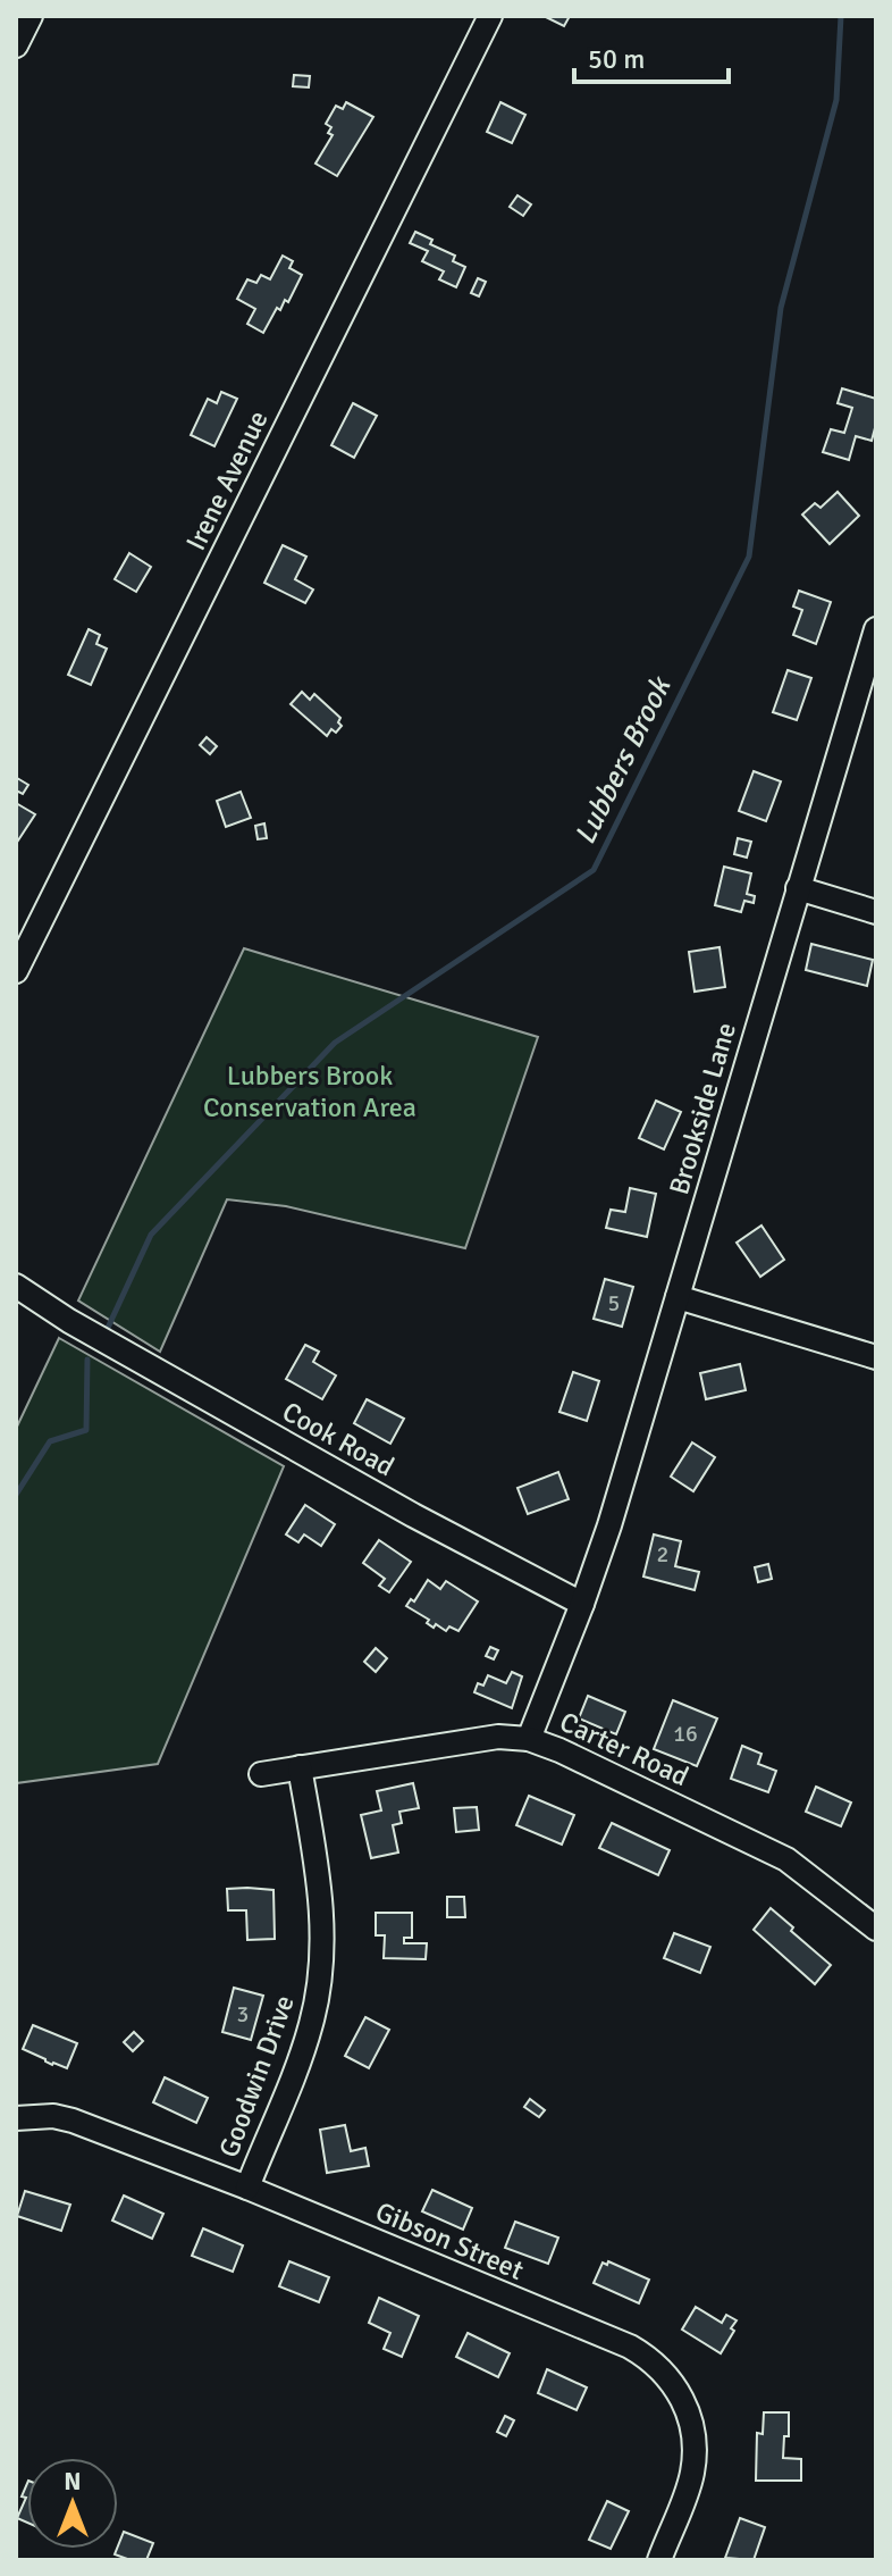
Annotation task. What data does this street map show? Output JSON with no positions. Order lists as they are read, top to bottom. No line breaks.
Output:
{"streets":{"street":["Irene Avenue","Brookside Lane","Cook Road","Carter Road","Goodwin Drive","Gibson Street"]},"crossings":[["Brookside Lane","Cook Road"],["Brookside Lane","Carter Road"],["Carter Road","Goodwin Drive"],["Goodwin Drive","Gibson Street"]],"water":["Lubbers Brook"],"parks":["Lubbers Brook Conservation Area"],"house_numbers":["5","2","16","3"],"scale_bar":"50 m","north":"top"}
